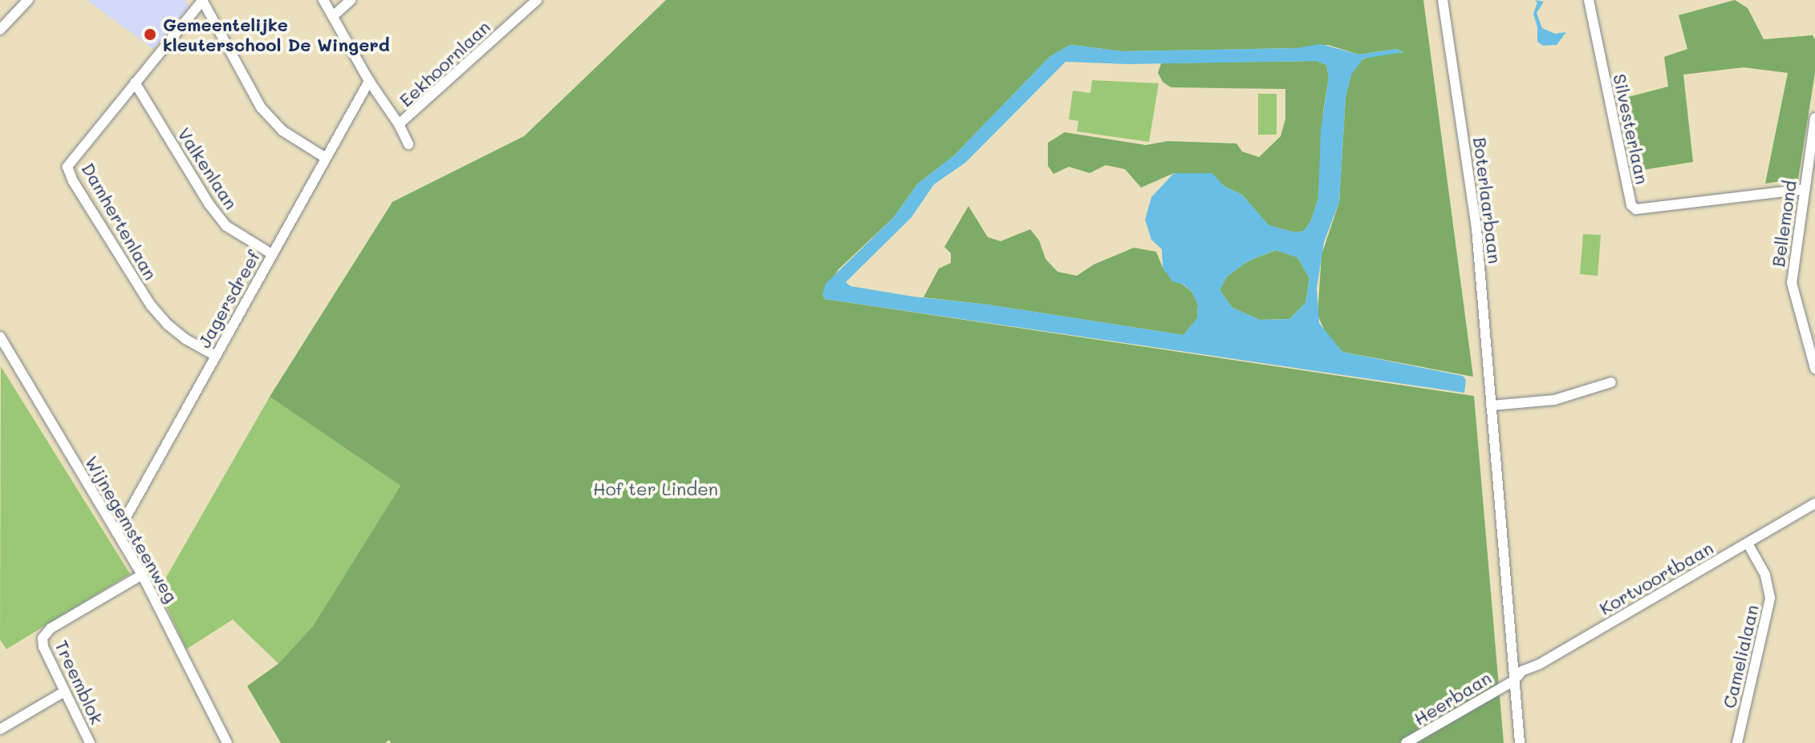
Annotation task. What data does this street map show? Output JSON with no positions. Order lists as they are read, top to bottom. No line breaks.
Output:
{"streets":{"street":["Eekhoornlaan","Silvesterlaan","Valkenlaan","Boterlaarbaan","Damhertenlaan","Bellemond","Jagersdreef","Wijnegemsteenweg","Kortvoortbaan","Camelialaan","Treemblok","Heerbaan"]},"crossings":[["Silvesterlaan","Bellemond"],["Valkenlaan","Damhertenlaan"],["Valkenlaan","Jagersdreef"],["Boterlaarbaan","Kortvoortbaan"],["Boterlaarbaan","Heerbaan"],["Damhertenlaan","Jagersdreef"],["Jagersdreef","Wijnegemsteenweg"],["Wijnegemsteenweg","Treemblok"],["Kortvoortbaan","Camelialaan"],["Kortvoortbaan","Heerbaan"]],"parks":["Hof ter Linden"],"places":["Gemeentelijke kleuterschool De Wingerd"]}
